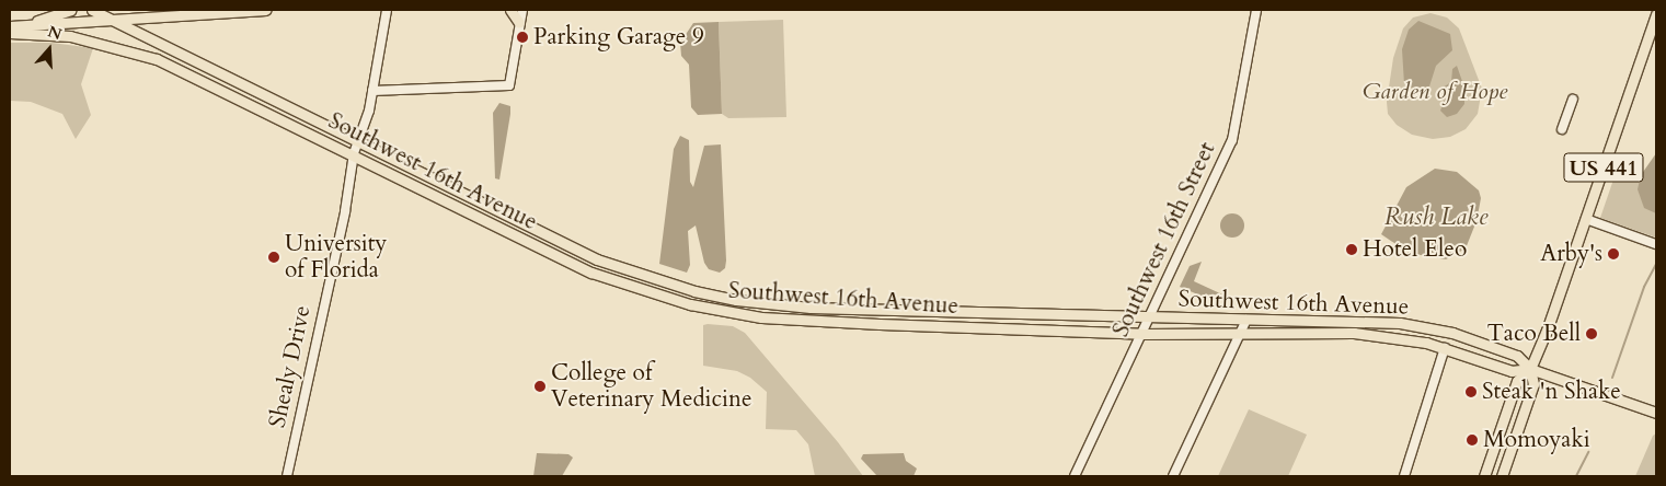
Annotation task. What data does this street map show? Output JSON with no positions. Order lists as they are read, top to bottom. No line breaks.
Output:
{"streets":{"main road":["US 441","Southwest 16th Avenue"],"street":["Southwest 16th Street","Shealy Drive"]},"crossings":[["US 441","Southwest 16th Avenue"],["Southwest 16th Avenue","Southwest 16th Street"],["Southwest 16th Avenue","Shealy Drive"]],"water":["Rush Lake"],"parks":["Garden of Hope"],"places":["Parking Garage 9","Hotel Eleo","Arby's","University of Florida","Taco Bell","College of Veterinary Medicine","Steak 'n Shake","Momoyaki"],"north":"top"}
